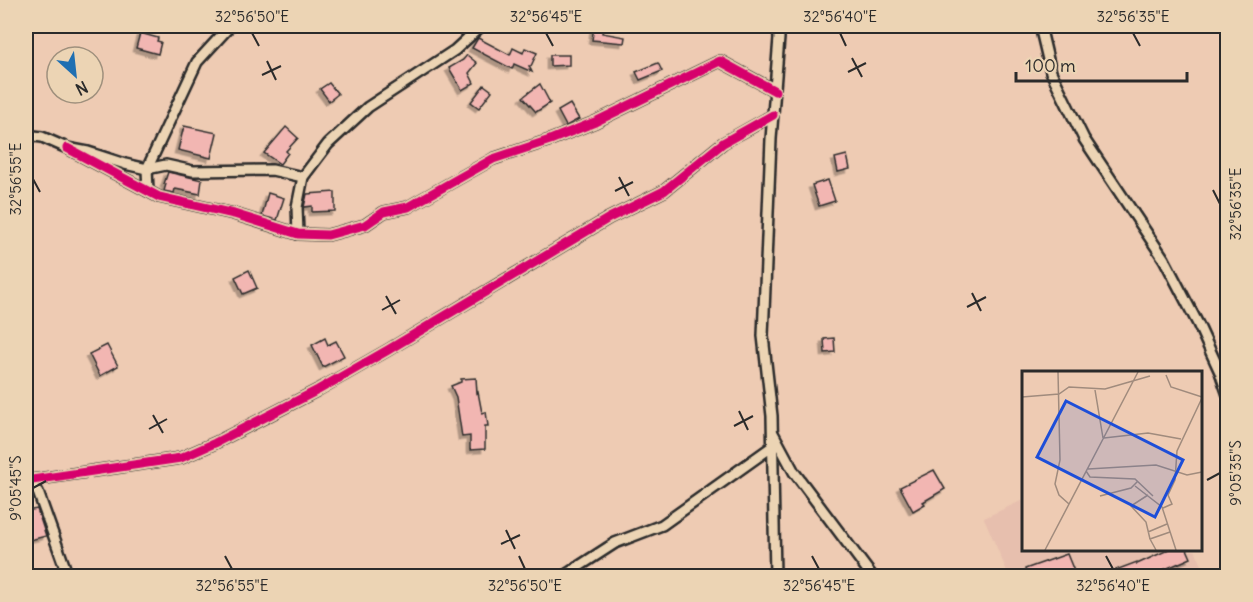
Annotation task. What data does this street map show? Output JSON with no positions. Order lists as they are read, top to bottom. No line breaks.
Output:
{"scale_bar":"100 m","north":"bottom right","coordinates":["32°56'50\"E","32°56'45\"E","32°56'40\"E","32°56'35\"E","32°56'55\"E","9°05'35\"S","9°05'45\"S"]}
